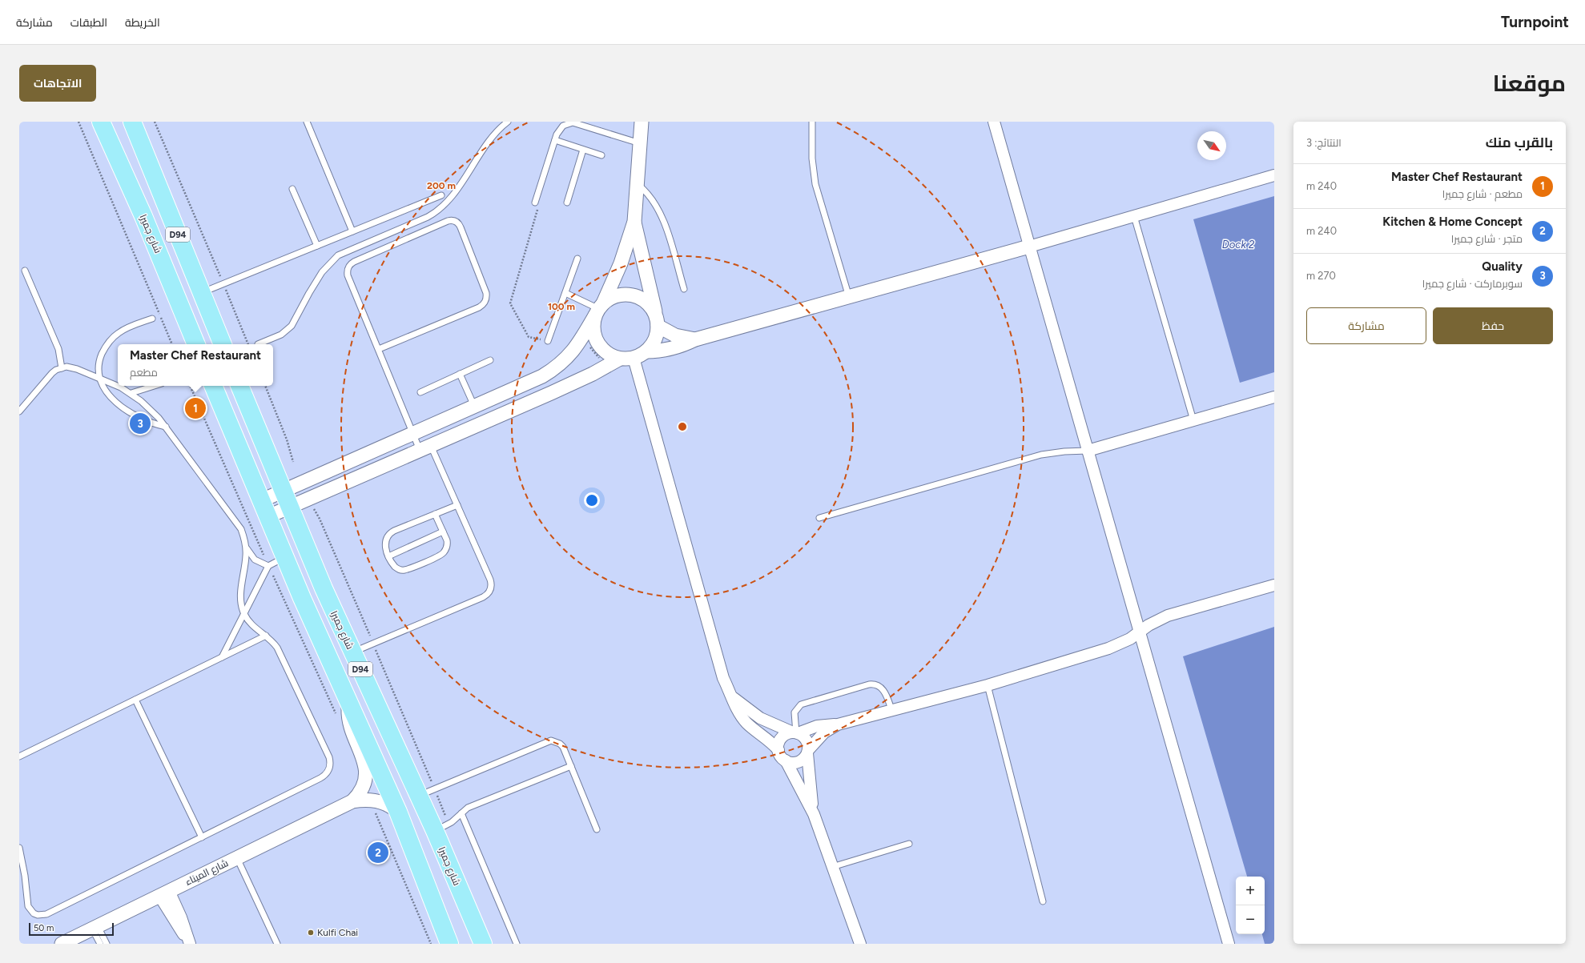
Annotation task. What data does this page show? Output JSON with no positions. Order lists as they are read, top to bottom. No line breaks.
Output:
{"streets":{"main road":["شارع جميرا","D94"],"street":["شارع الميناء"]},"water":["Dock 2"],"places":["Kulfi Chai"],"scale_bar":"50 m","north":"bottom right","page":{"header":"Turnpoint","nav":["الخريطة","الطبقات","مشاركة"],"title":"موقعنا","buttons":["الاتجاهات",["حفظ","مشاركة"]],"heading":["بالقرب منك","النتائج: 3"],"list":[{"mark":"1","name":"Master Chef Restaurant","note":"مطعم · شارع جميرا","value":"240 m"},{"mark":"2","name":"Kitchen & Home Concept","note":"متجر · شارع جميرا","value":"240 m"},{"mark":"3","name":"Quality","note":"سوبرماركت · شارع جميرا","value":"270 m"}],"popup":["Master Chef Restaurant","مطعم"],"pins":["1","3","2"],"map_buttons":["+","−"],"scale":"50 m"},"rings":["200 m","100 m"]}
